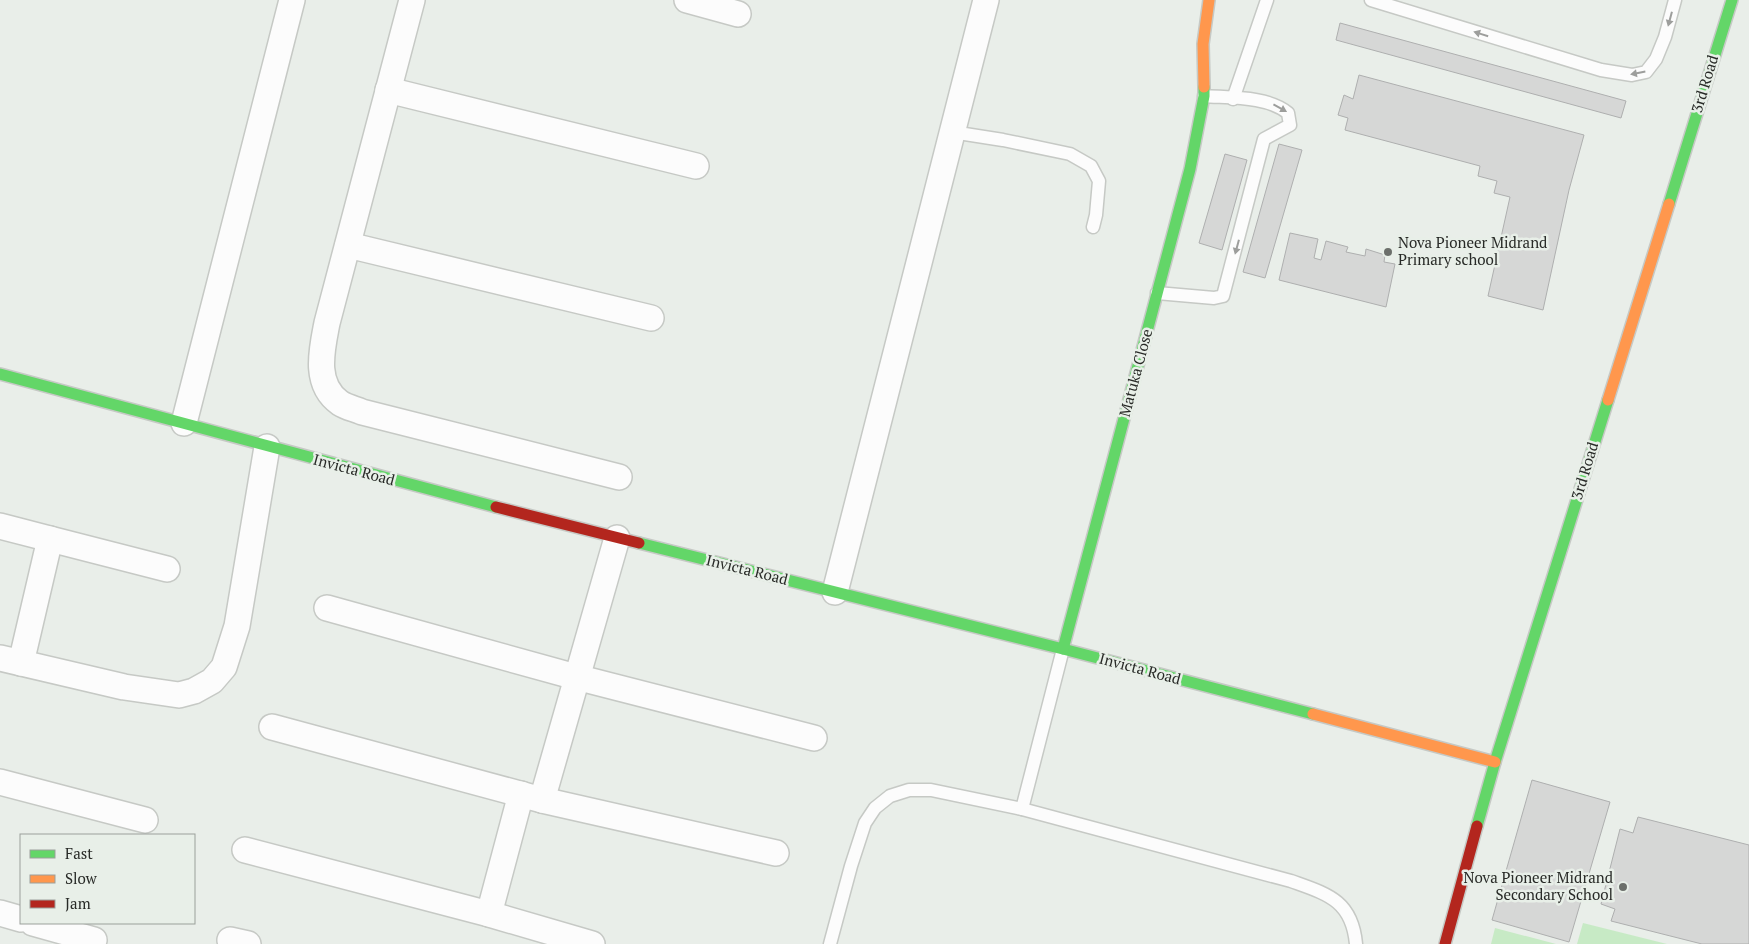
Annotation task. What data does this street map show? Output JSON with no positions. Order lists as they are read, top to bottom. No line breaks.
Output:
{"streets":{"street":["3rd Road","Matuka Close","Invicta Road"]},"crossings":[["3rd Road","Invicta Road"],["Matuka Close","Invicta Road"]],"places":["Nova Pioneer Midrand Primary school","Nova Pioneer Midrand Secondary School"],"legend":["Fast","Slow","Jam"]}
